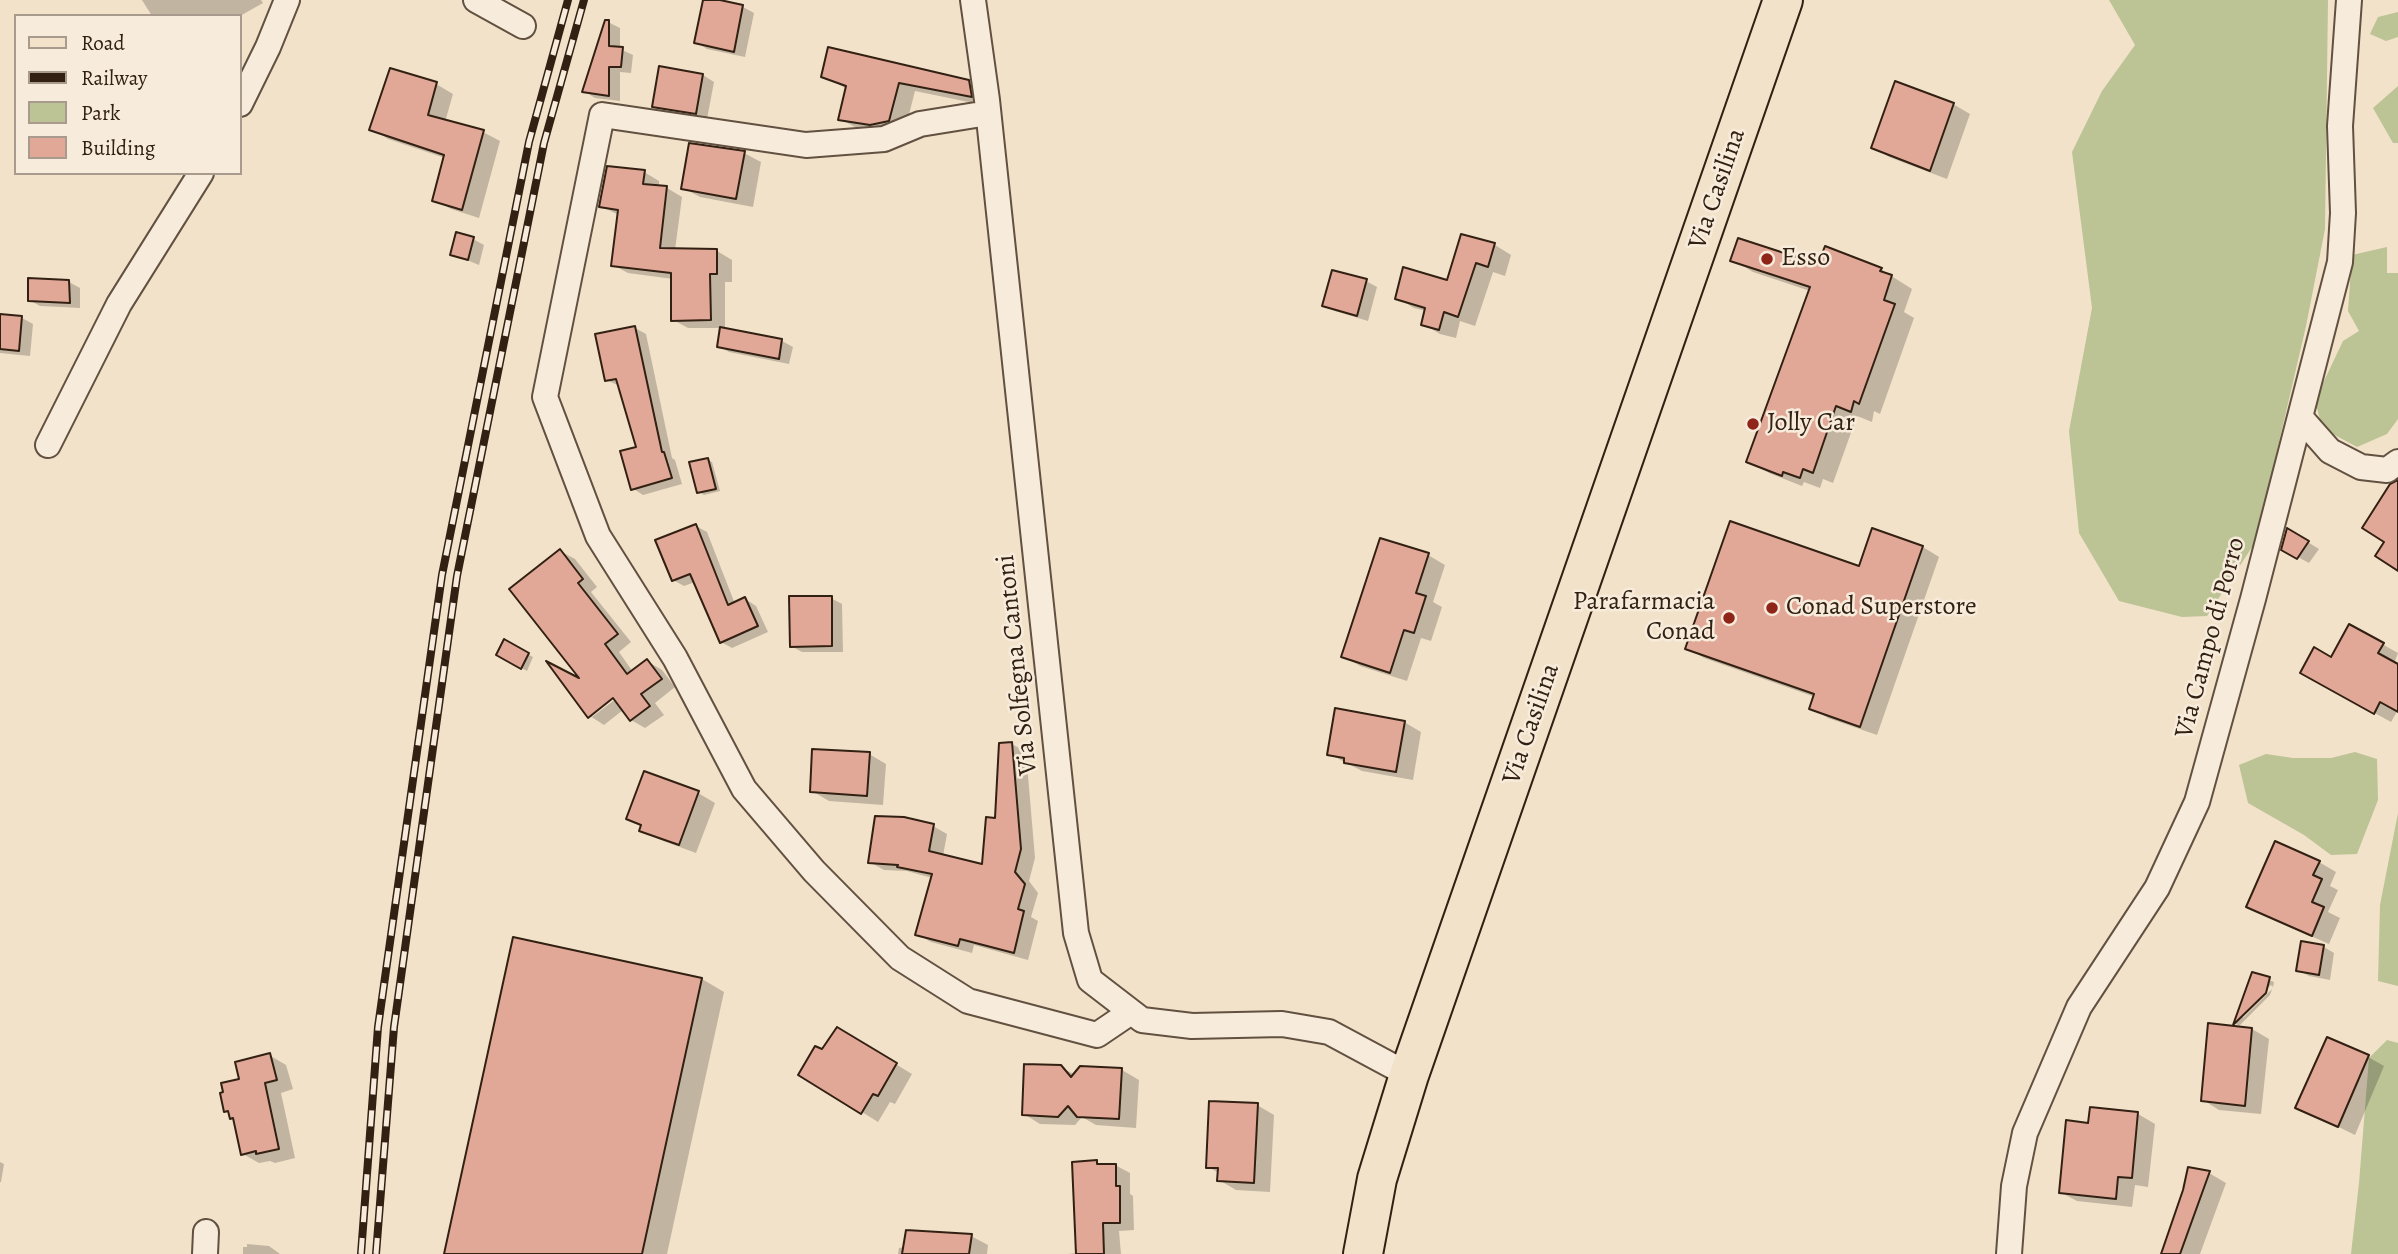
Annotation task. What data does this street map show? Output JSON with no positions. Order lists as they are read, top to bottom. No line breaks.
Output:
{"streets":{"main road":["Via Casilina"],"street":["Via Campo di Porro","Via Solfegna Cantoni"]},"crossings":[["Via Casilina","Via Solfegna Cantoni"]],"places":["Esso","Jolly Car","Conad Superstore","Parafarmacia Conad"],"legend":["Road","Railway","Park","Building"]}
